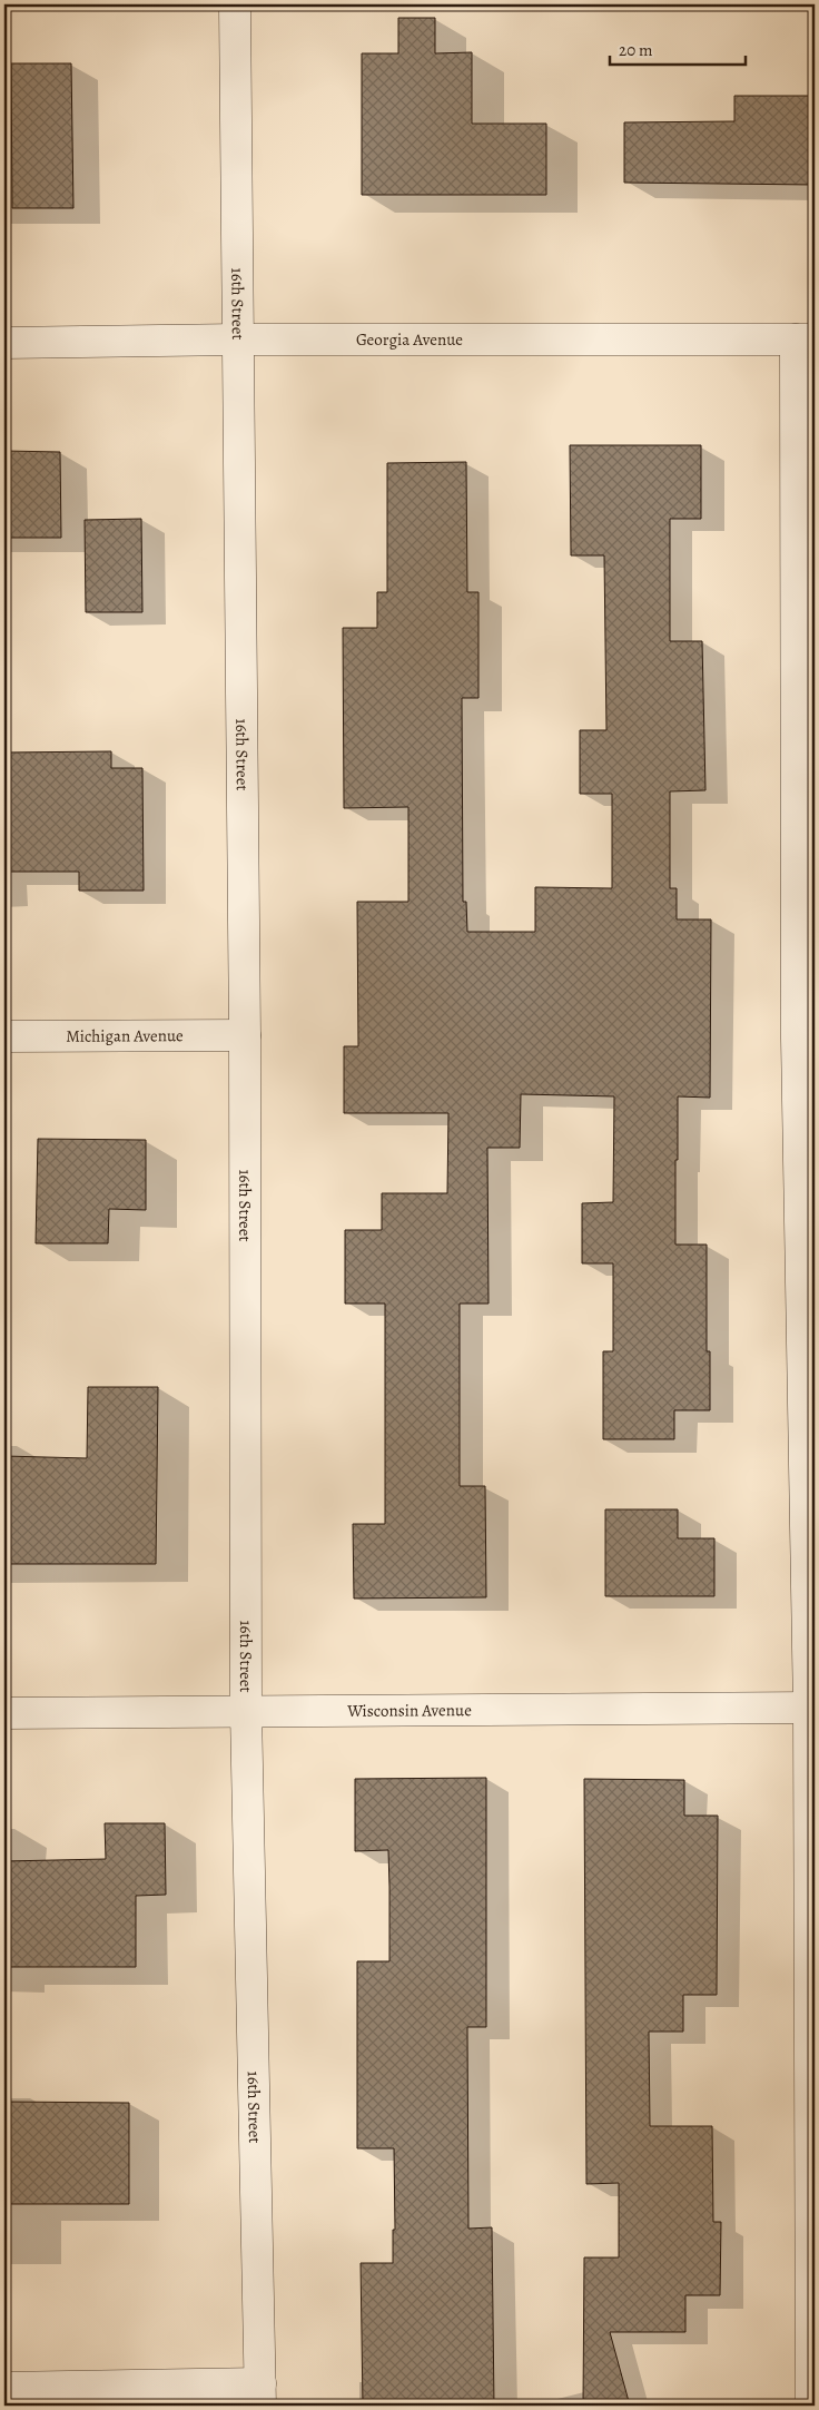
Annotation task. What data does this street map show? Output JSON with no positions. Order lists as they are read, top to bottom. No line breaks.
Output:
{"streets":{"street":["16th Street","Georgia Avenue","Michigan Avenue","Wisconsin Avenue"]},"crossings":[["16th Street","Georgia Avenue"],["16th Street","Michigan Avenue"],["16th Street","Wisconsin Avenue"]],"scale_bar":"20 m"}
